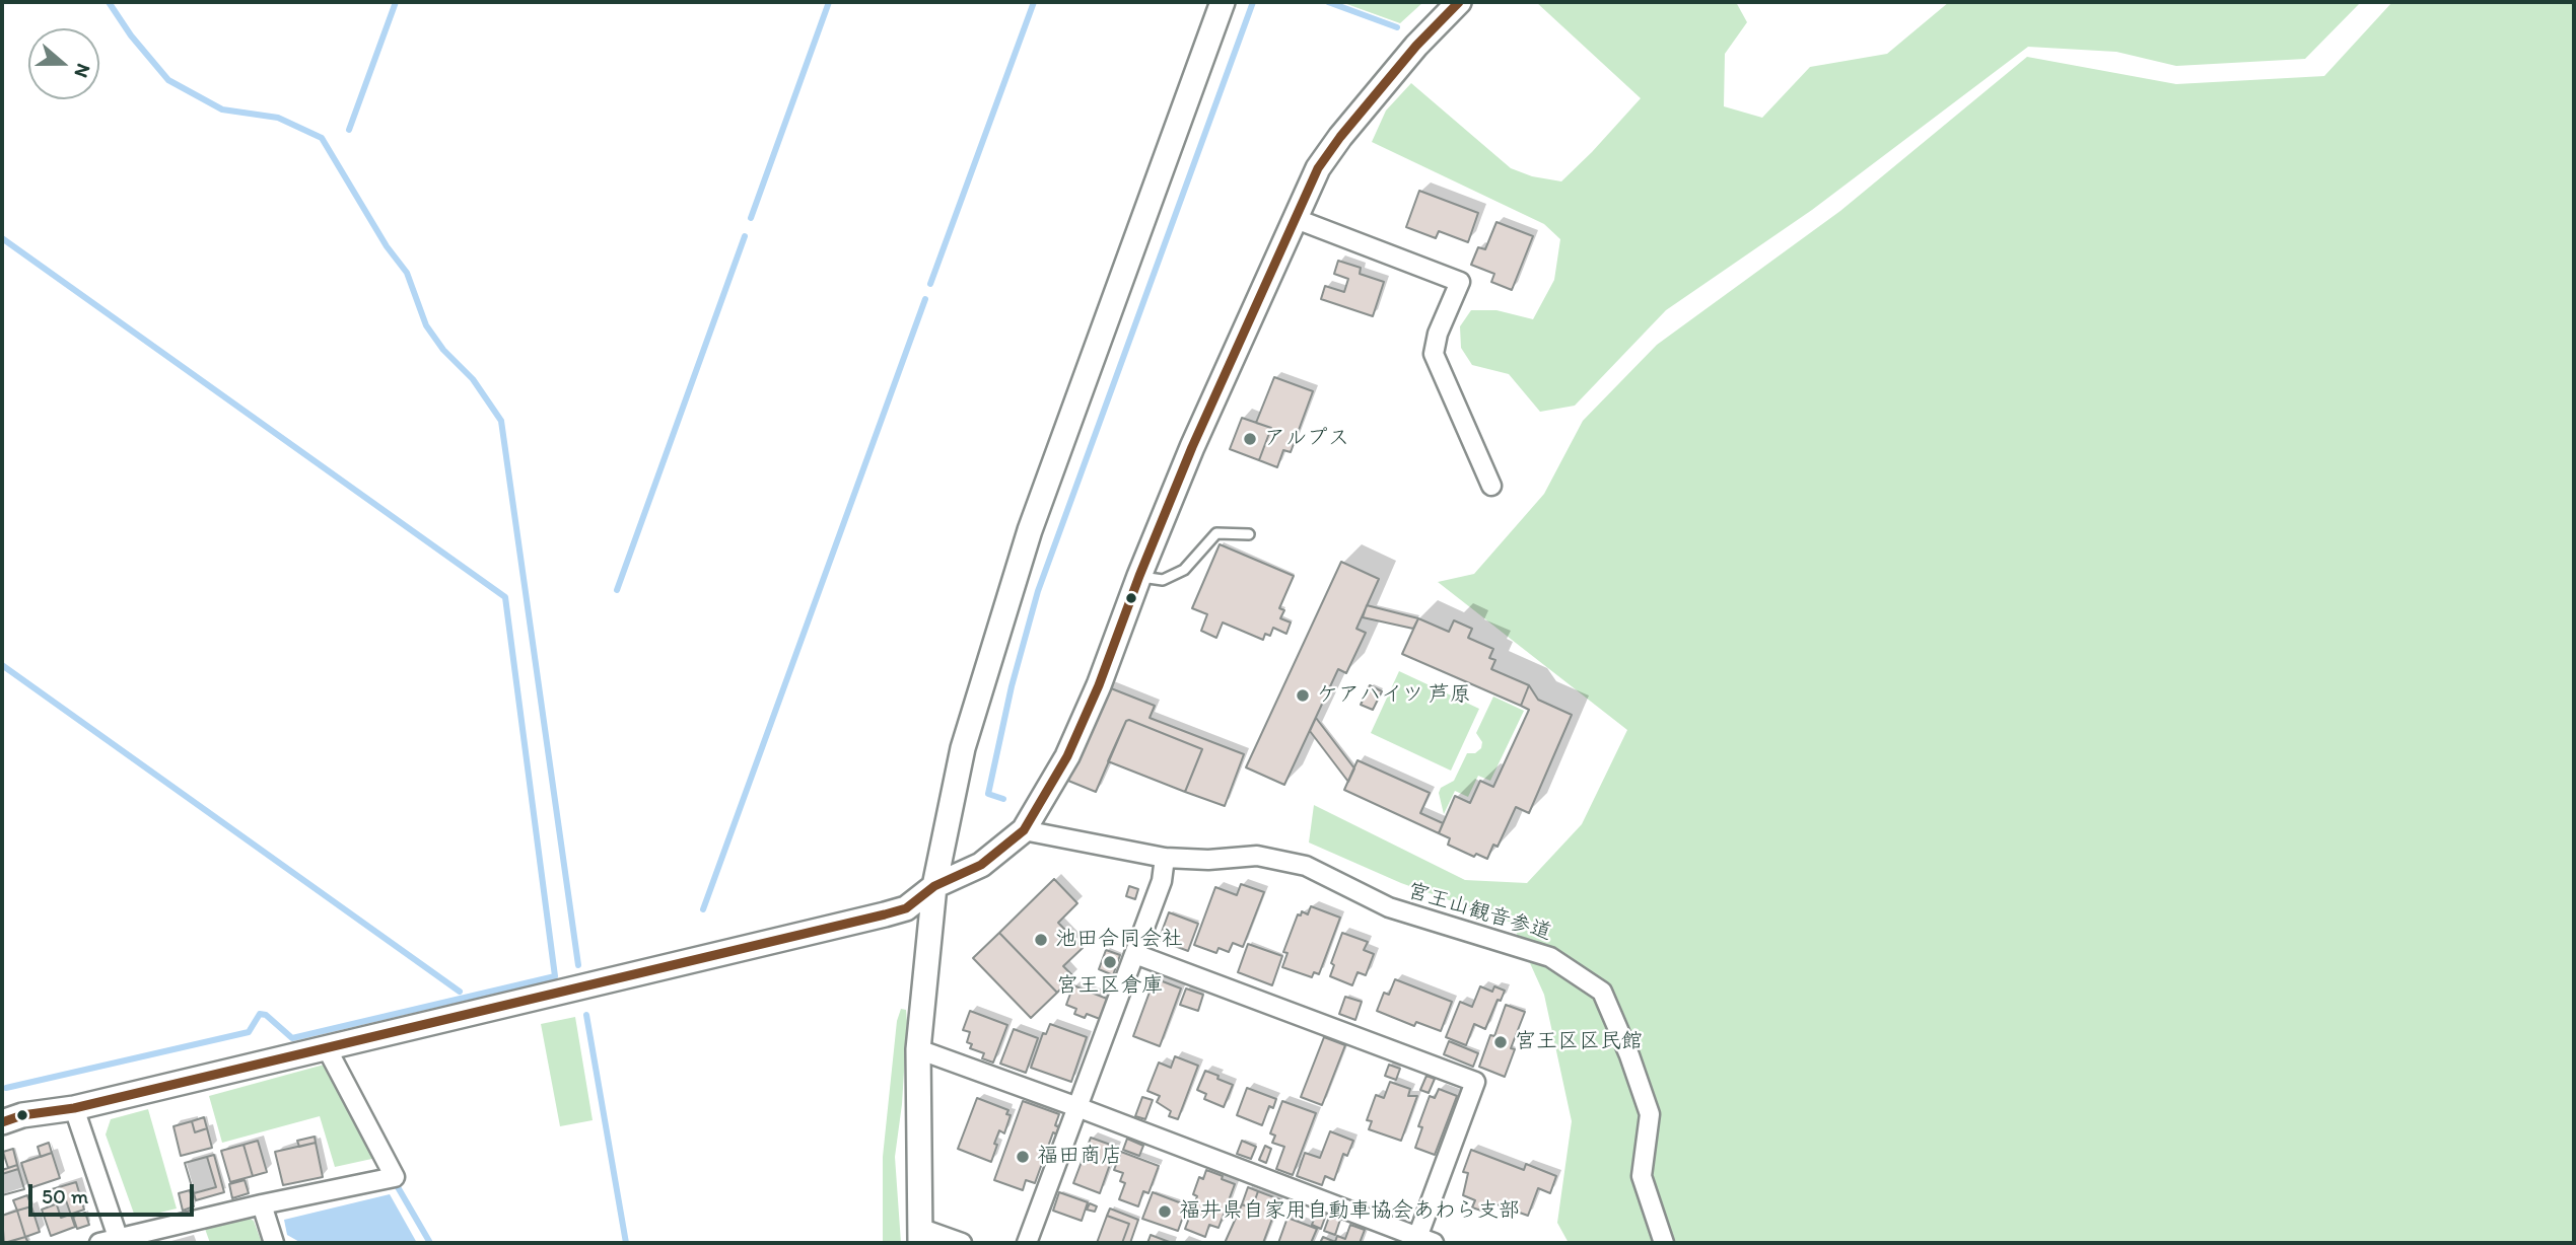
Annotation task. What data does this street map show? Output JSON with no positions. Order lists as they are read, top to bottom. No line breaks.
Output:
{"streets":{"street":["宮王山観音参道"]},"places":["アルプス","ケアハイツ 芦原","池田合同会社","宮王区倉庫","宮王区区民館","福田商店","福井県自家用自動車協会あわら支部"],"scale_bar":"50 m","north":"right"}
